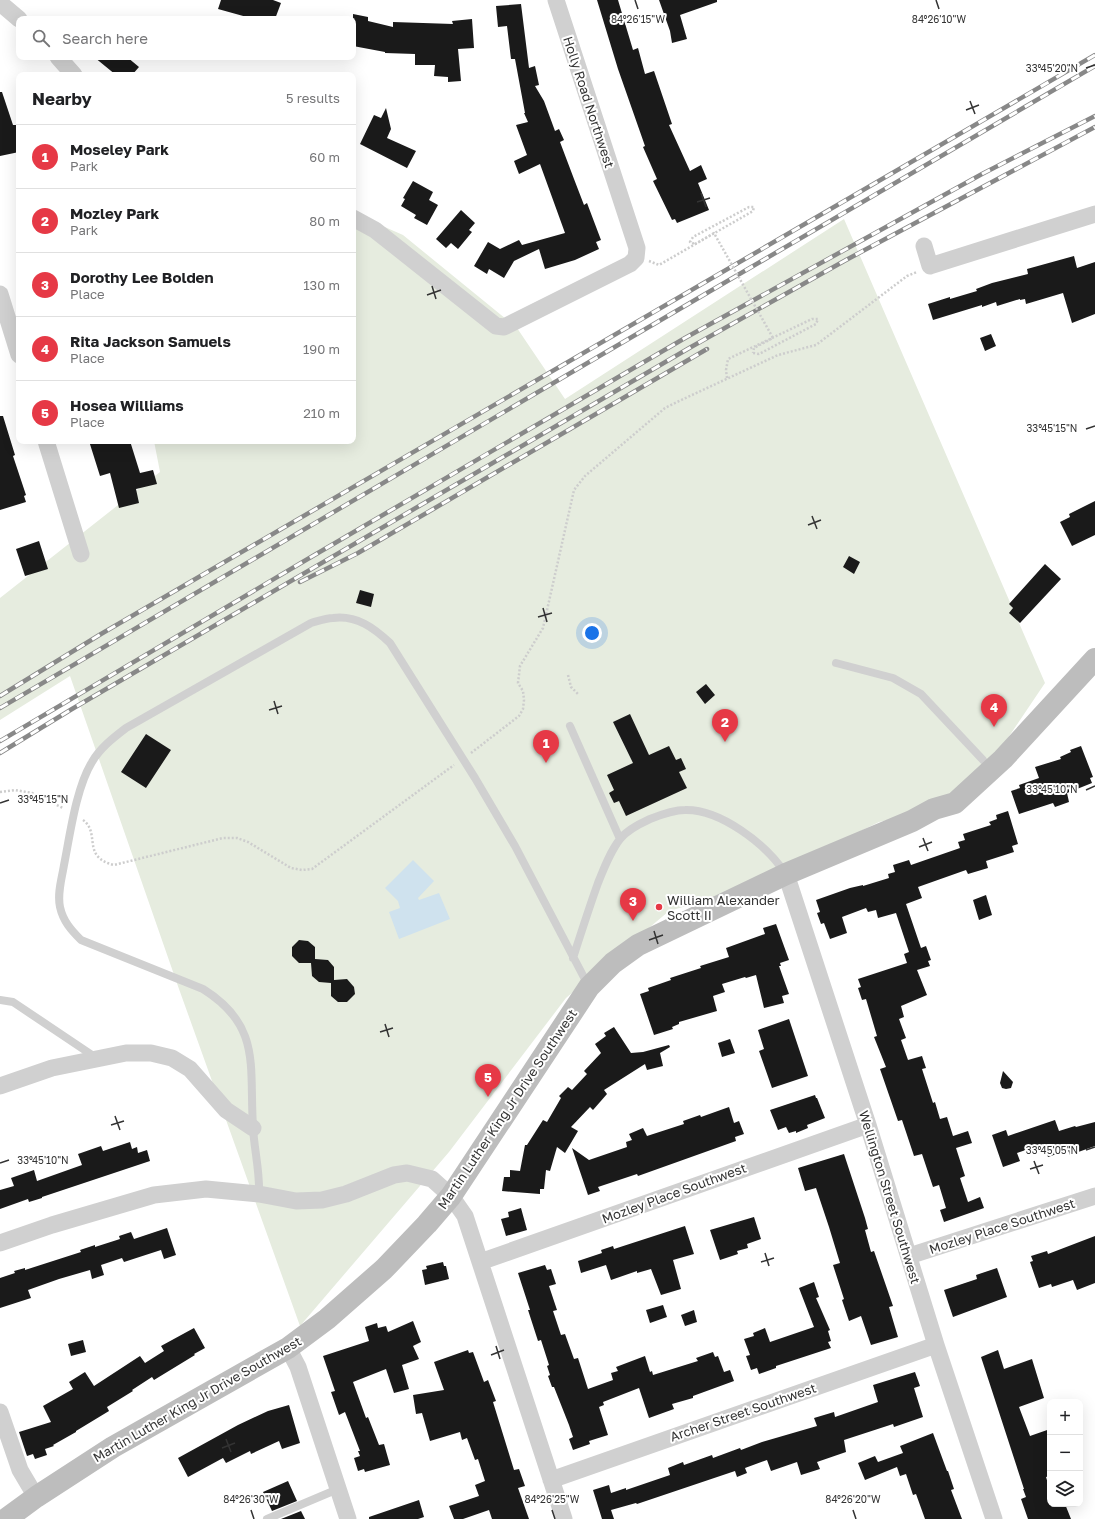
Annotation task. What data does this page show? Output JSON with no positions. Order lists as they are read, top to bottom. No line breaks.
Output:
{"streets":{"main road":["Martin Luther King Jr Drive Southwest"],"street":["Holly Road Northwest","Mozley Place Southwest","Wellington Street Southwest","Archer Street Southwest"]},"crossings":[["Martin Luther King Jr Drive Southwest","Wellington Street Southwest"],["Mozley Place Southwest","Wellington Street Southwest"],["Wellington Street Southwest","Archer Street Southwest"]],"places":["William Alexander Scott II"],"page":{"search":"Search here","heading":["Nearby","5 results"],"list":[{"mark":"1","name":"Moseley Park","note":"Park","value":"60 m"},{"mark":"2","name":"Mozley Park","note":"Park","value":"80 m"},{"mark":"3","name":"Dorothy Lee Bolden","note":"Place","value":"130 m"},{"mark":"4","name":"Rita Jackson Samuels","note":"Place","value":"190 m"},{"mark":"5","name":"Hosea Williams","note":"Place","value":"210 m"}],"pins":["4","2","1","3","5"],"map_buttons":["+","−"]},"coordinates":["84°26'10\"W","84°26'15\"W","33°45'20\"N","33°45'15\"N","33°45'10\"N","33°45'05\"N","84°26'30\"W","84°26'25\"W","84°26'20\"W"]}
